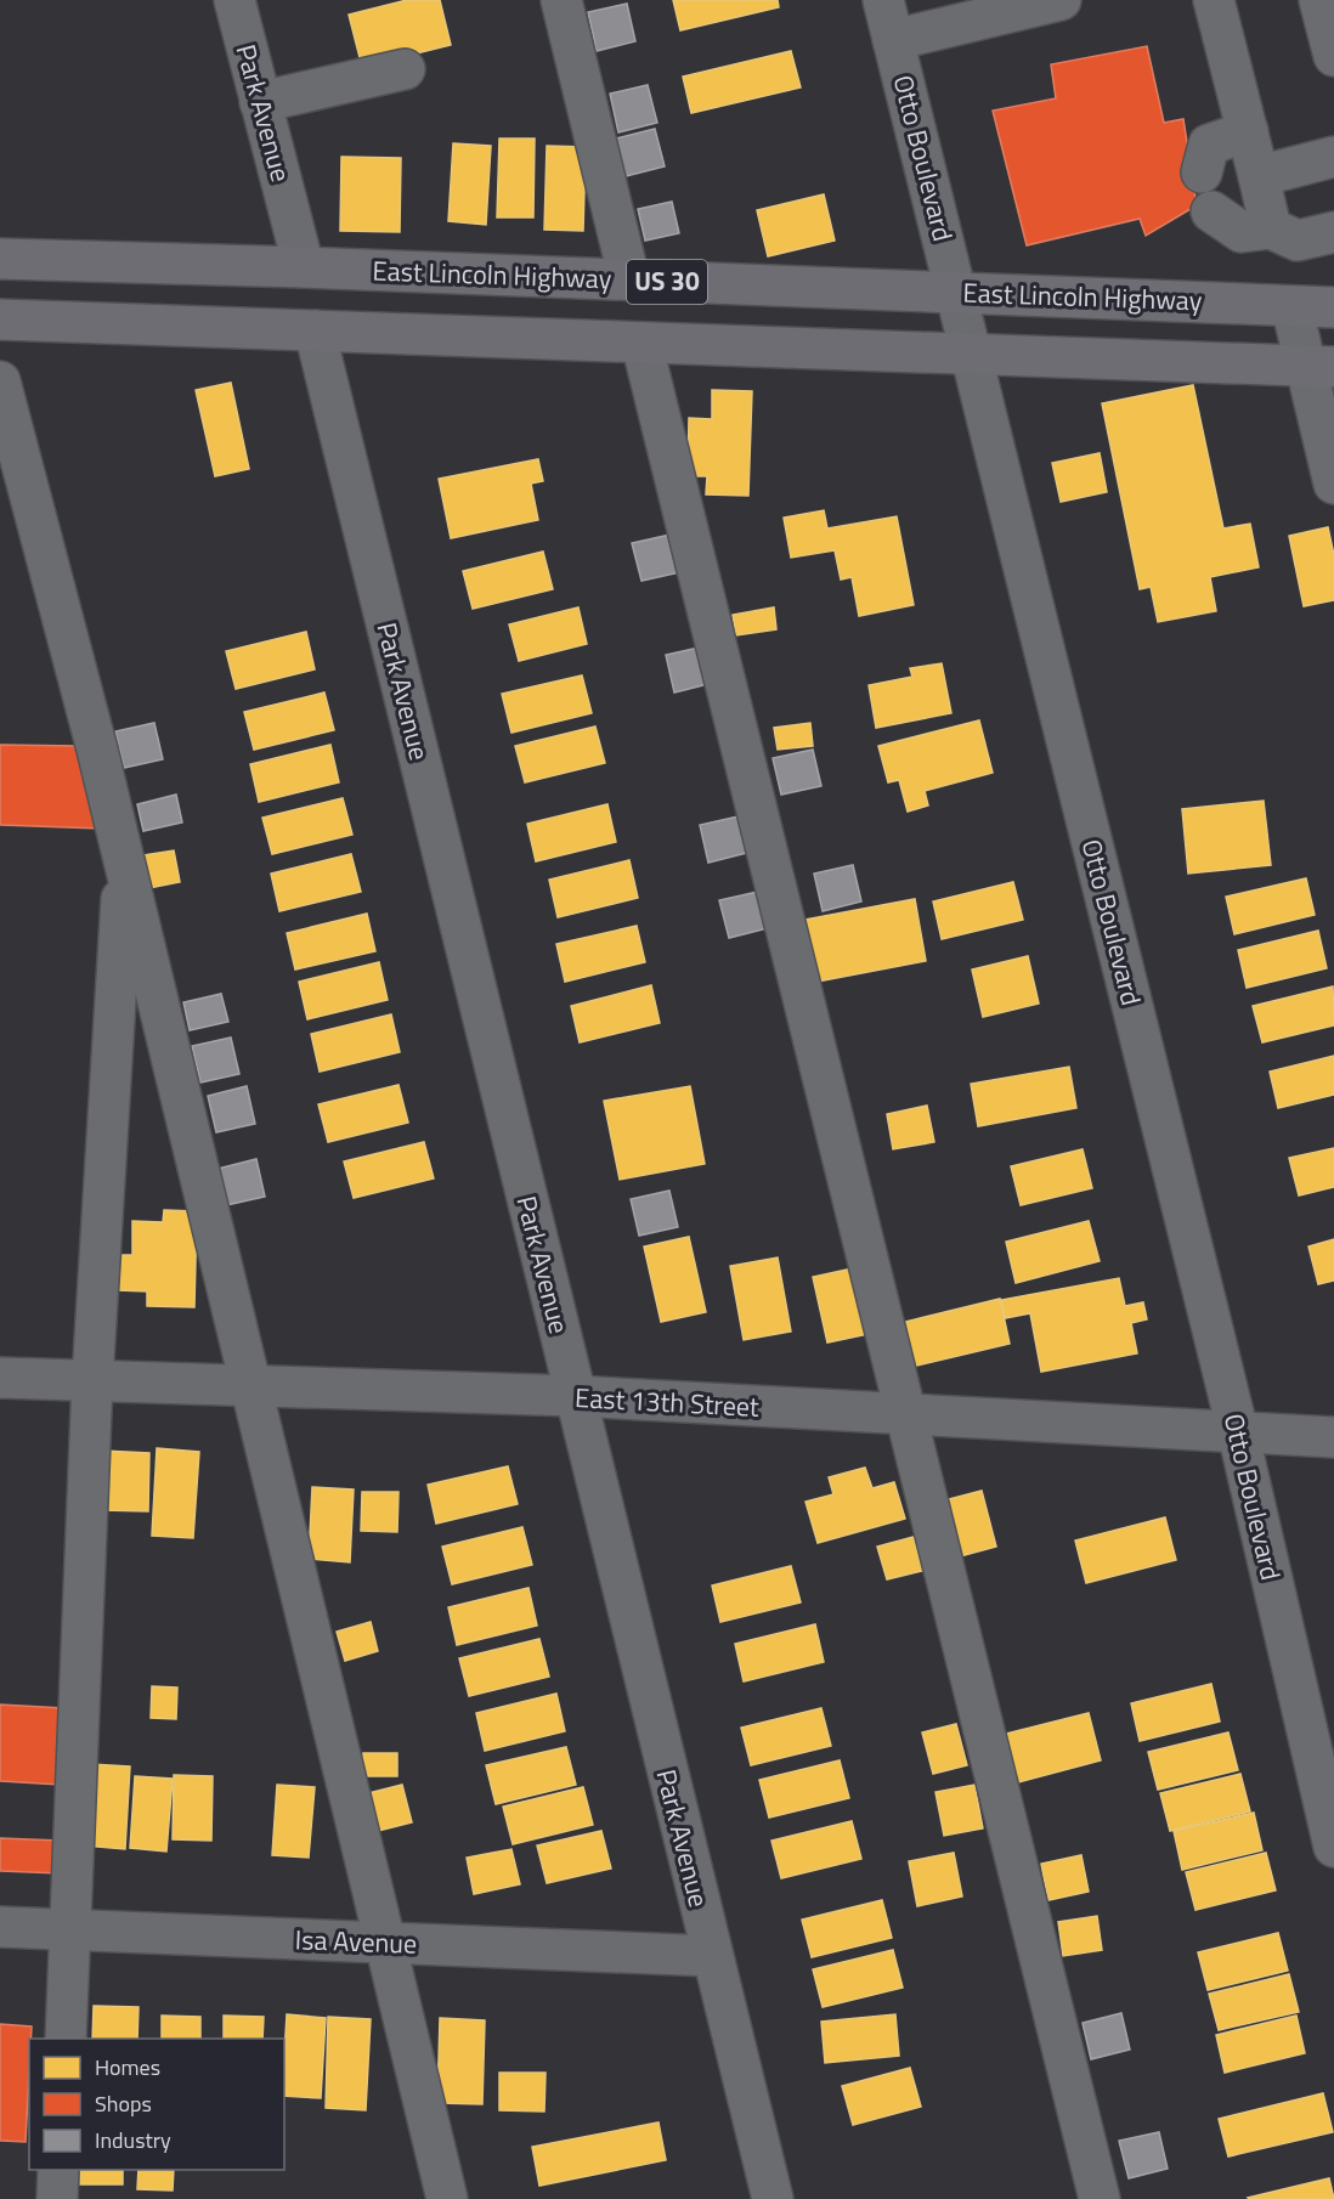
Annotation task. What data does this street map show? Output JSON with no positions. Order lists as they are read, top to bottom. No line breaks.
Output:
{"streets":{"main road":["East Lincoln Highway","US 30"],"street":["Park Avenue","Otto Boulevard","East 13th Street","Isa Avenue"]},"crossings":[["Park Avenue","East Lincoln Highway"],["Park Avenue","US 30"],["Park Avenue","East 13th Street"],["Park Avenue","Isa Avenue"],["Otto Boulevard","East Lincoln Highway"],["Otto Boulevard","US 30"],["Otto Boulevard","East 13th Street"]],"legend":["Homes","Shops","Industry"]}
